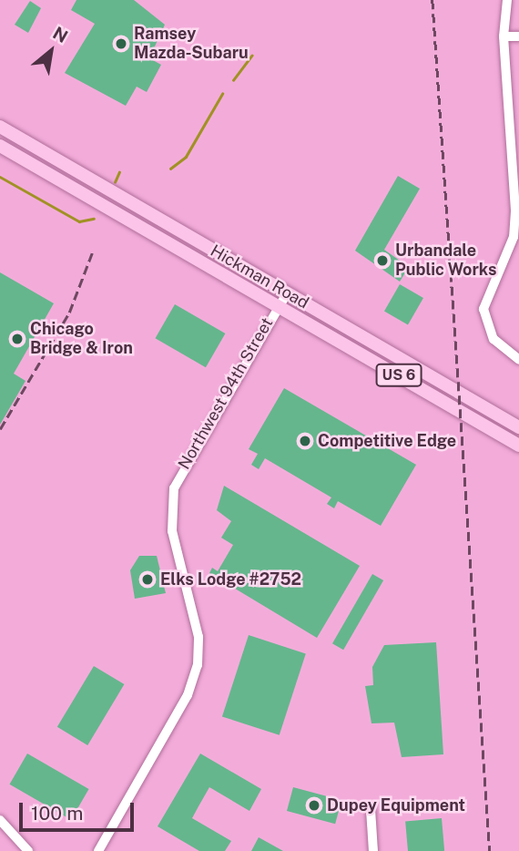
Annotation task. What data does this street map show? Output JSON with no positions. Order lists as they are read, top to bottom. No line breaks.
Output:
{"streets":{"main road":["Hickman Road","US 6"],"street":["Northwest 94th Street"]},"crossings":[["Hickman Road","Northwest 94th Street"]],"places":["Ramsey Mazda-Subaru","Urbandale Public Works","Chicago Bridge & Iron","Competitive Edge","Elks Lodge #2752","Dupey Equipment"],"scale_bar":"100 m","north":"top right"}
